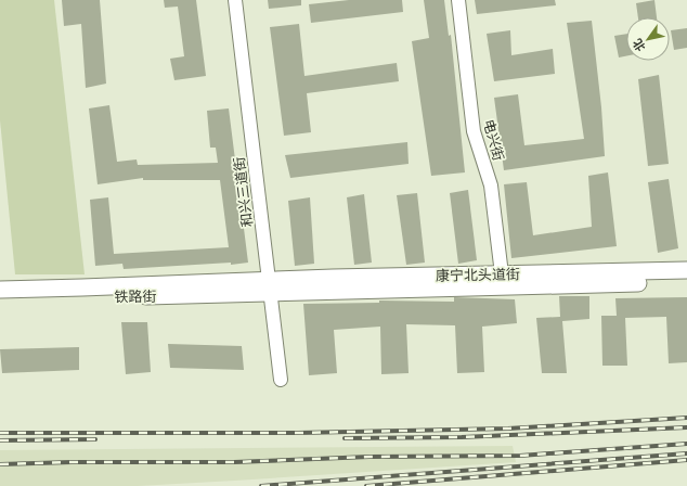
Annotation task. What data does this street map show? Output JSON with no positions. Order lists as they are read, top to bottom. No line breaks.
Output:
{"streets":{"main road":["康宁北头道街","铁路街"],"street":["电兴街","和兴三道街"]},"crossings":[["电兴街","康宁北头道街"],["和兴三道街","康宁北头道街"],["和兴三道街","铁路街"],["康宁北头道街","铁路街"]],"north":"bottom left"}
